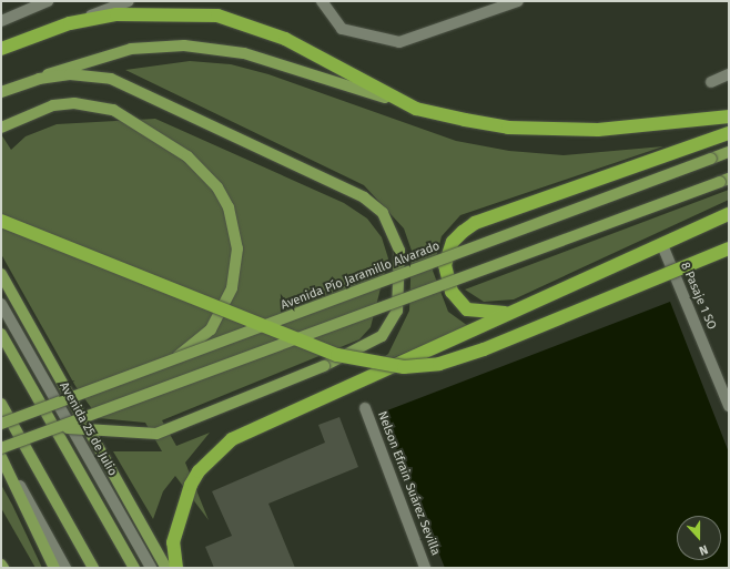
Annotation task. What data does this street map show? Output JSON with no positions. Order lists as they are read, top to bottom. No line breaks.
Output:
{"streets":{"main road":["Avenida Pío Jaramillo Alvarado"],"street":["8 Pasaje 1 SO","Avenida 25 de Julio","Nelson Efraìn Suárez Sevilla"]},"north":"bottom"}
